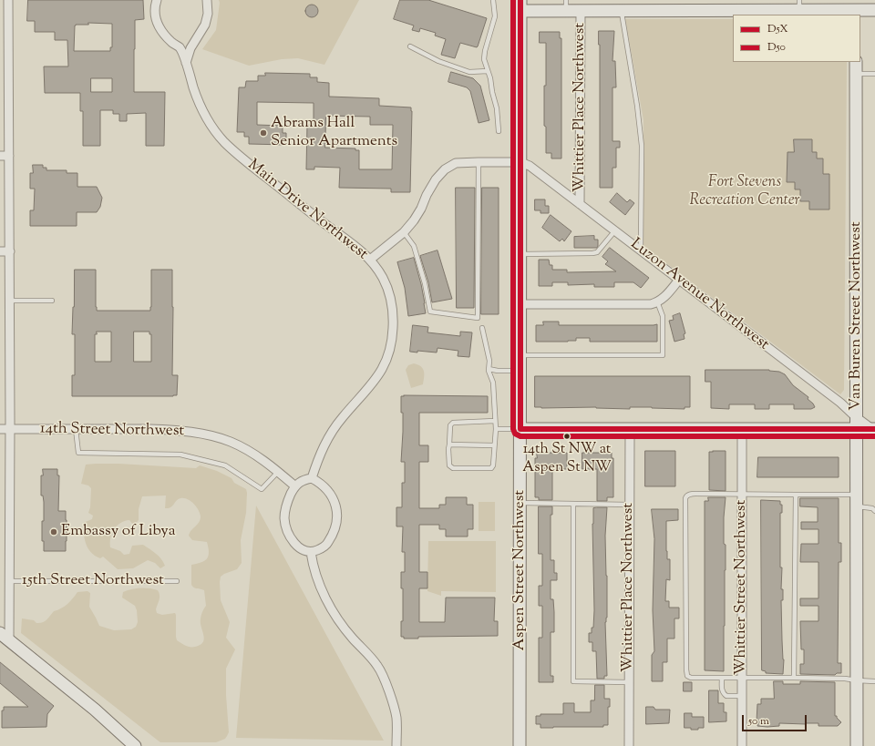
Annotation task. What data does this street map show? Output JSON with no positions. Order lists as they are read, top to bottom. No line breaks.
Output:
{"streets":{"street":["Whittier Place Northwest","Main Drive Northwest","Luzon Avenue Northwest","Van Buren Street Northwest","14th Street Northwest","Aspen Street Northwest","Whittier Street Northwest"],"lane":["15th Street Northwest"]},"crossings":[["Whittier Place Northwest","Luzon Avenue Northwest"],["Main Drive Northwest","14th Street Northwest"],["Luzon Avenue Northwest","Van Buren Street Northwest"],["Luzon Avenue Northwest","Aspen Street Northwest"]],"parks":["Fort Stevens Recreation Center"],"places":["Abrams Hall Senior Apartments","14th St NW at Aspen St NW","Embassy of Libya"],"lines":["transit line D5X","transit line D50"],"legend":["D5X","D50"],"scale_bar":"50 m"}
